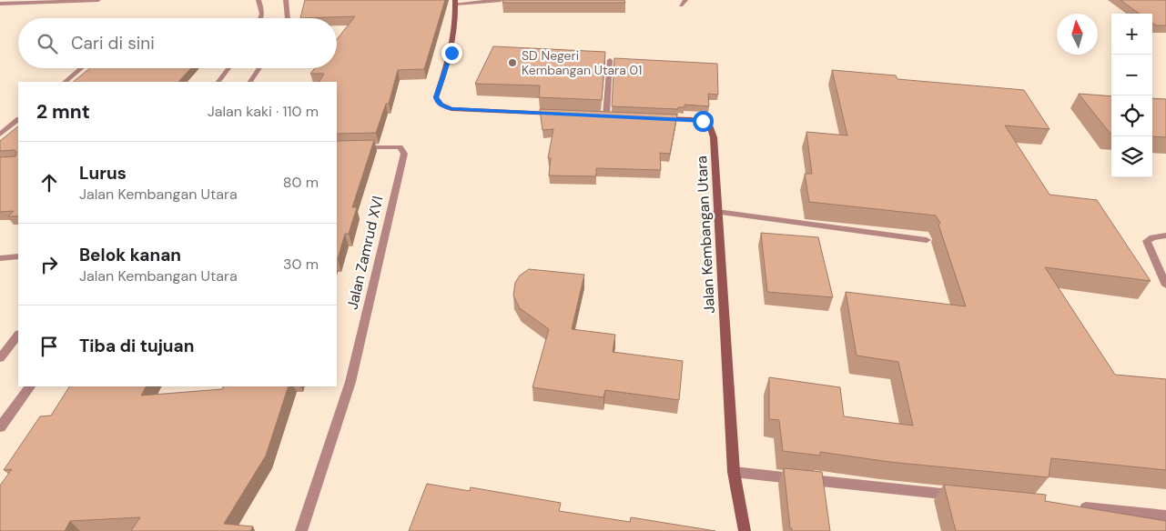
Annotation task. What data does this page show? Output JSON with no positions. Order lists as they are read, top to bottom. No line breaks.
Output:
{"streets":{"street":["Jalan Kembangan Utara","Jalan Zamrud XVI"]},"places":["SD Negeri Kembangan Utara 01"],"north":"top","page":{"map_buttons":["+","−"],"search":"Cari di sini","heading":["2 mnt","Jalan kaki · 110 m"],"list":[["Lurus","Jalan Kembangan Utara","80 m"],["Belok kanan","Jalan Kembangan Utara","30 m"],"Tiba di tujuan"]}}
